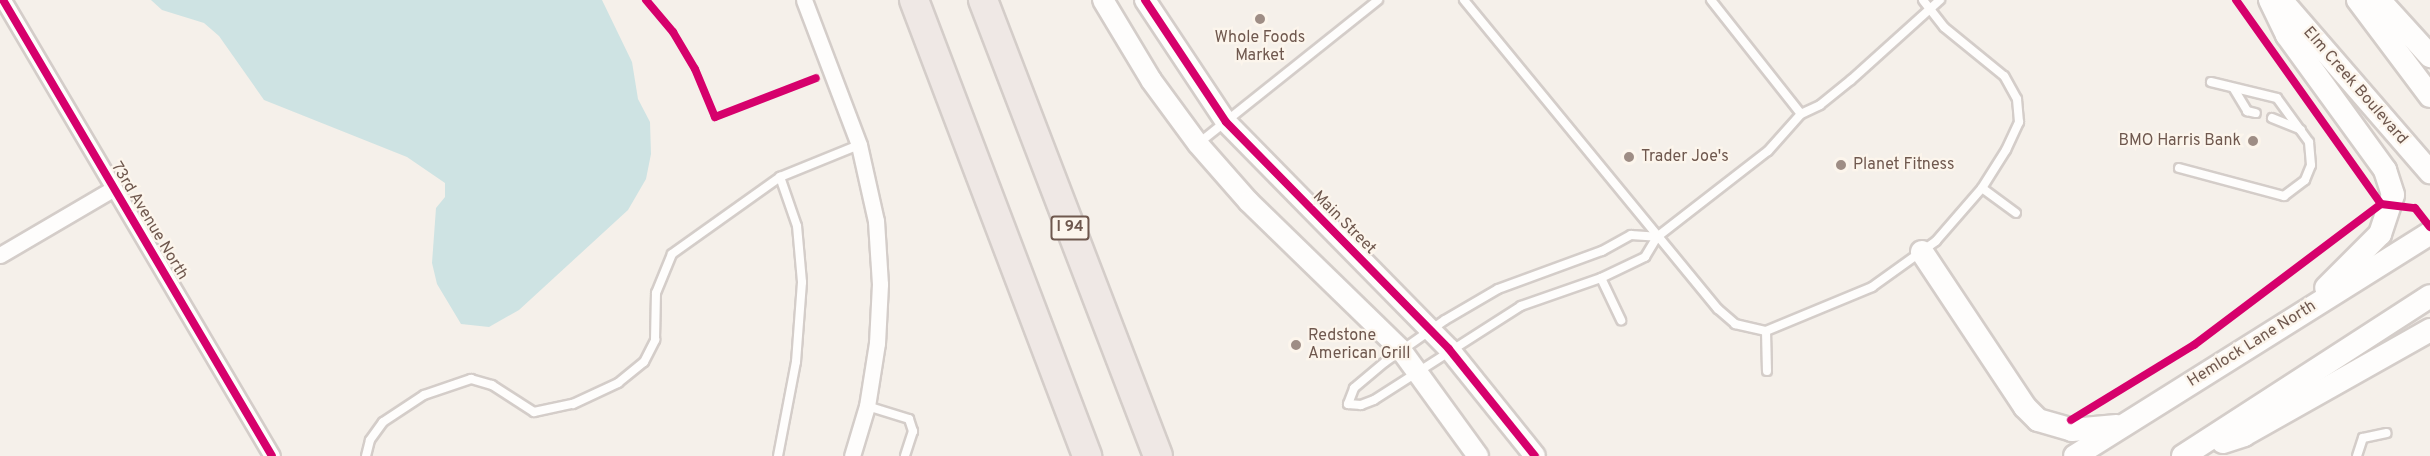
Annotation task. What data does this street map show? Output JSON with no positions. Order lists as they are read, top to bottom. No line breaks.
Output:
{"streets":{"highway":["I 94"],"main road":["Elm Creek Boulevard","Hemlock Lane North"],"street":["73rd Avenue North","Main Street"]},"places":["Whole Foods Market","BMO Harris Bank","Trader Joe's","Planet Fitness","Redstone American Grill"]}
